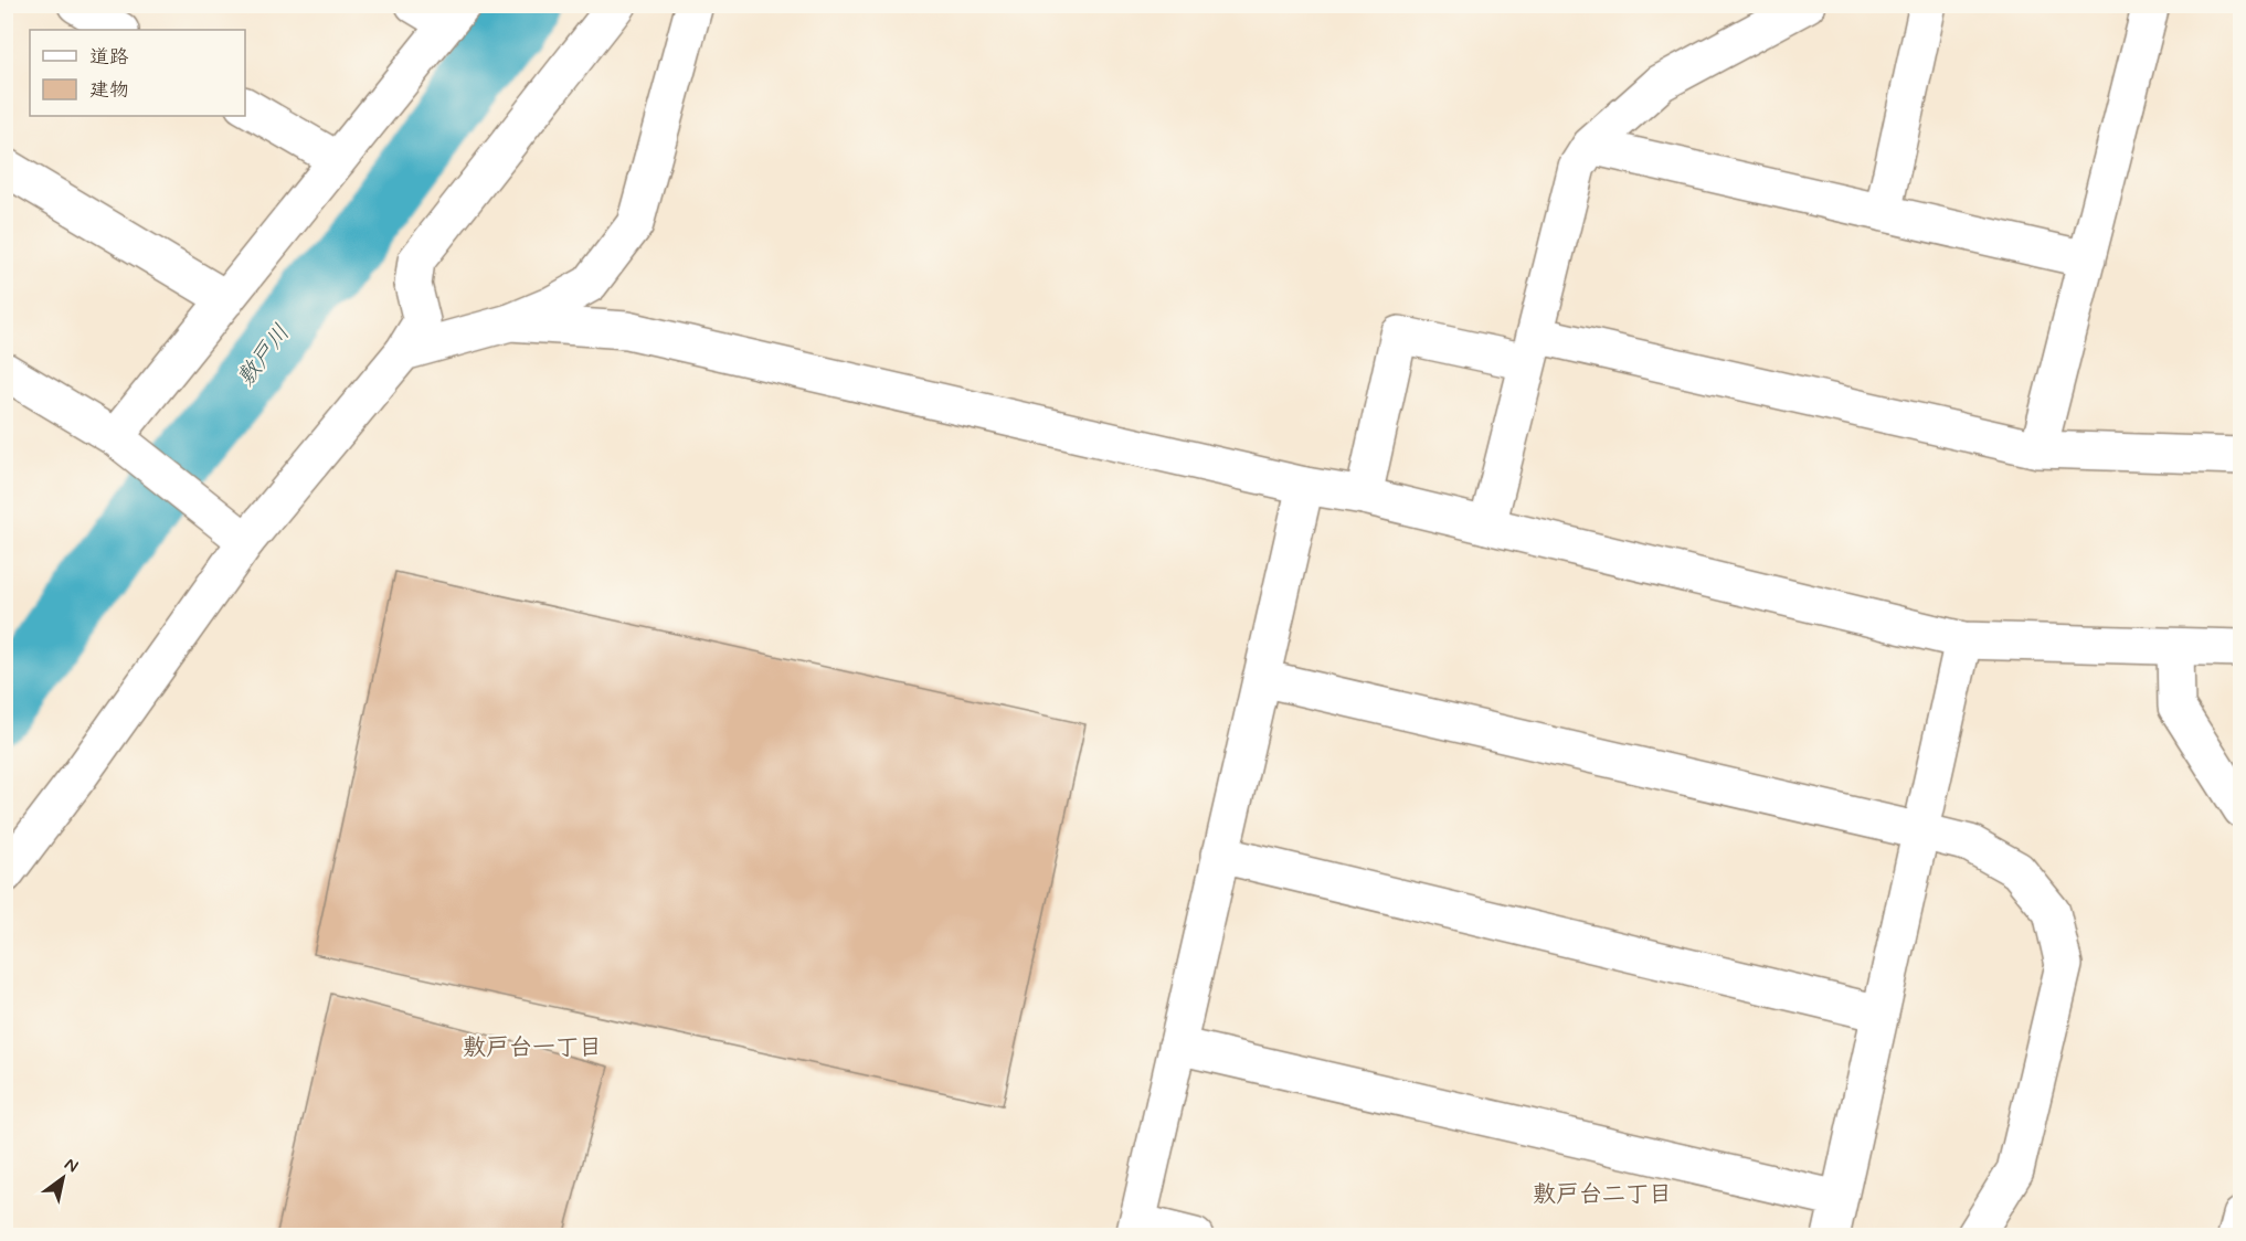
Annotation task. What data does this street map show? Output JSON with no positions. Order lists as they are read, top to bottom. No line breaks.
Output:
{"districts":["敷戸台一丁目","敷戸台二丁目"],"water":["敷戸川"],"legend":["道路","建物"],"north":"top right"}
